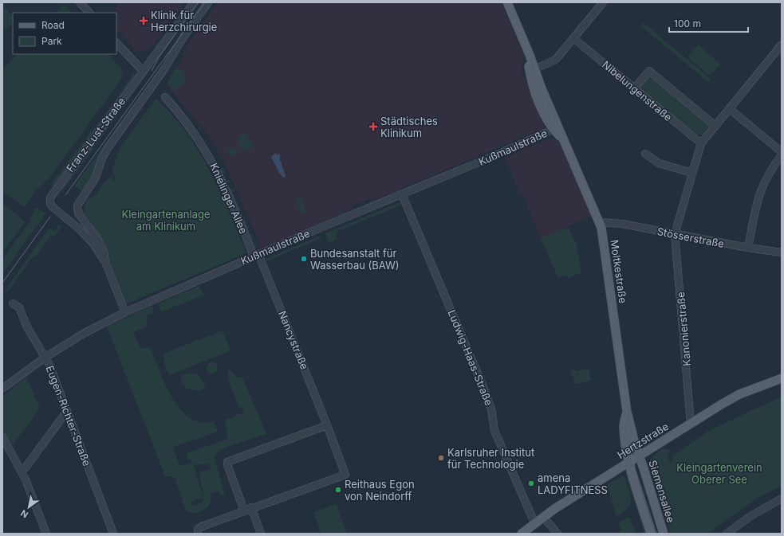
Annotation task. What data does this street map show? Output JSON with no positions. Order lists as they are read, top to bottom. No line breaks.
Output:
{"streets":{"main road":["Moltkestraße","Hertzstraße","Siemensallee"],"street":["Nibelungenstraße","Franz-Lust-Straße","Kußmaulstraße","Knielinger Allee","Stösserstraße","Kanonierstraße","Nancystraße","Ludwig-Haas-Straße","Eugen-Richter-Straße"]},"crossings":[["Franz-Lust-Straße","Kußmaulstraße"],["Kußmaulstraße","Knielinger Allee"],["Kußmaulstraße","Moltkestraße"],["Kußmaulstraße","Nancystraße"],["Kußmaulstraße","Ludwig-Haas-Straße"],["Kußmaulstraße","Eugen-Richter-Straße"],["Knielinger Allee","Nancystraße"],["Stösserstraße","Moltkestraße"],["Stösserstraße","Kanonierstraße"],["Moltkestraße","Hertzstraße"],["Moltkestraße","Siemensallee"],["Kanonierstraße","Hertzstraße"],["Ludwig-Haas-Straße","Hertzstraße"],["Hertzstraße","Siemensallee"]],"parks":["Kleingartenanlage am Klinikum","Kleingartenverein Oberer See"],"places":{"health":["Klinik für Herzchirurgie","Städtisches Klinikum"],"other":["Bundesanstalt für Wasserbau (BAW)","Karlsruher Institut für Technologie","amena LADYFITNESS","Reithaus Egon von Neindorff"]},"legend":["Road","Park"],"scale_bar":"100 m","north":"bottom left"}
